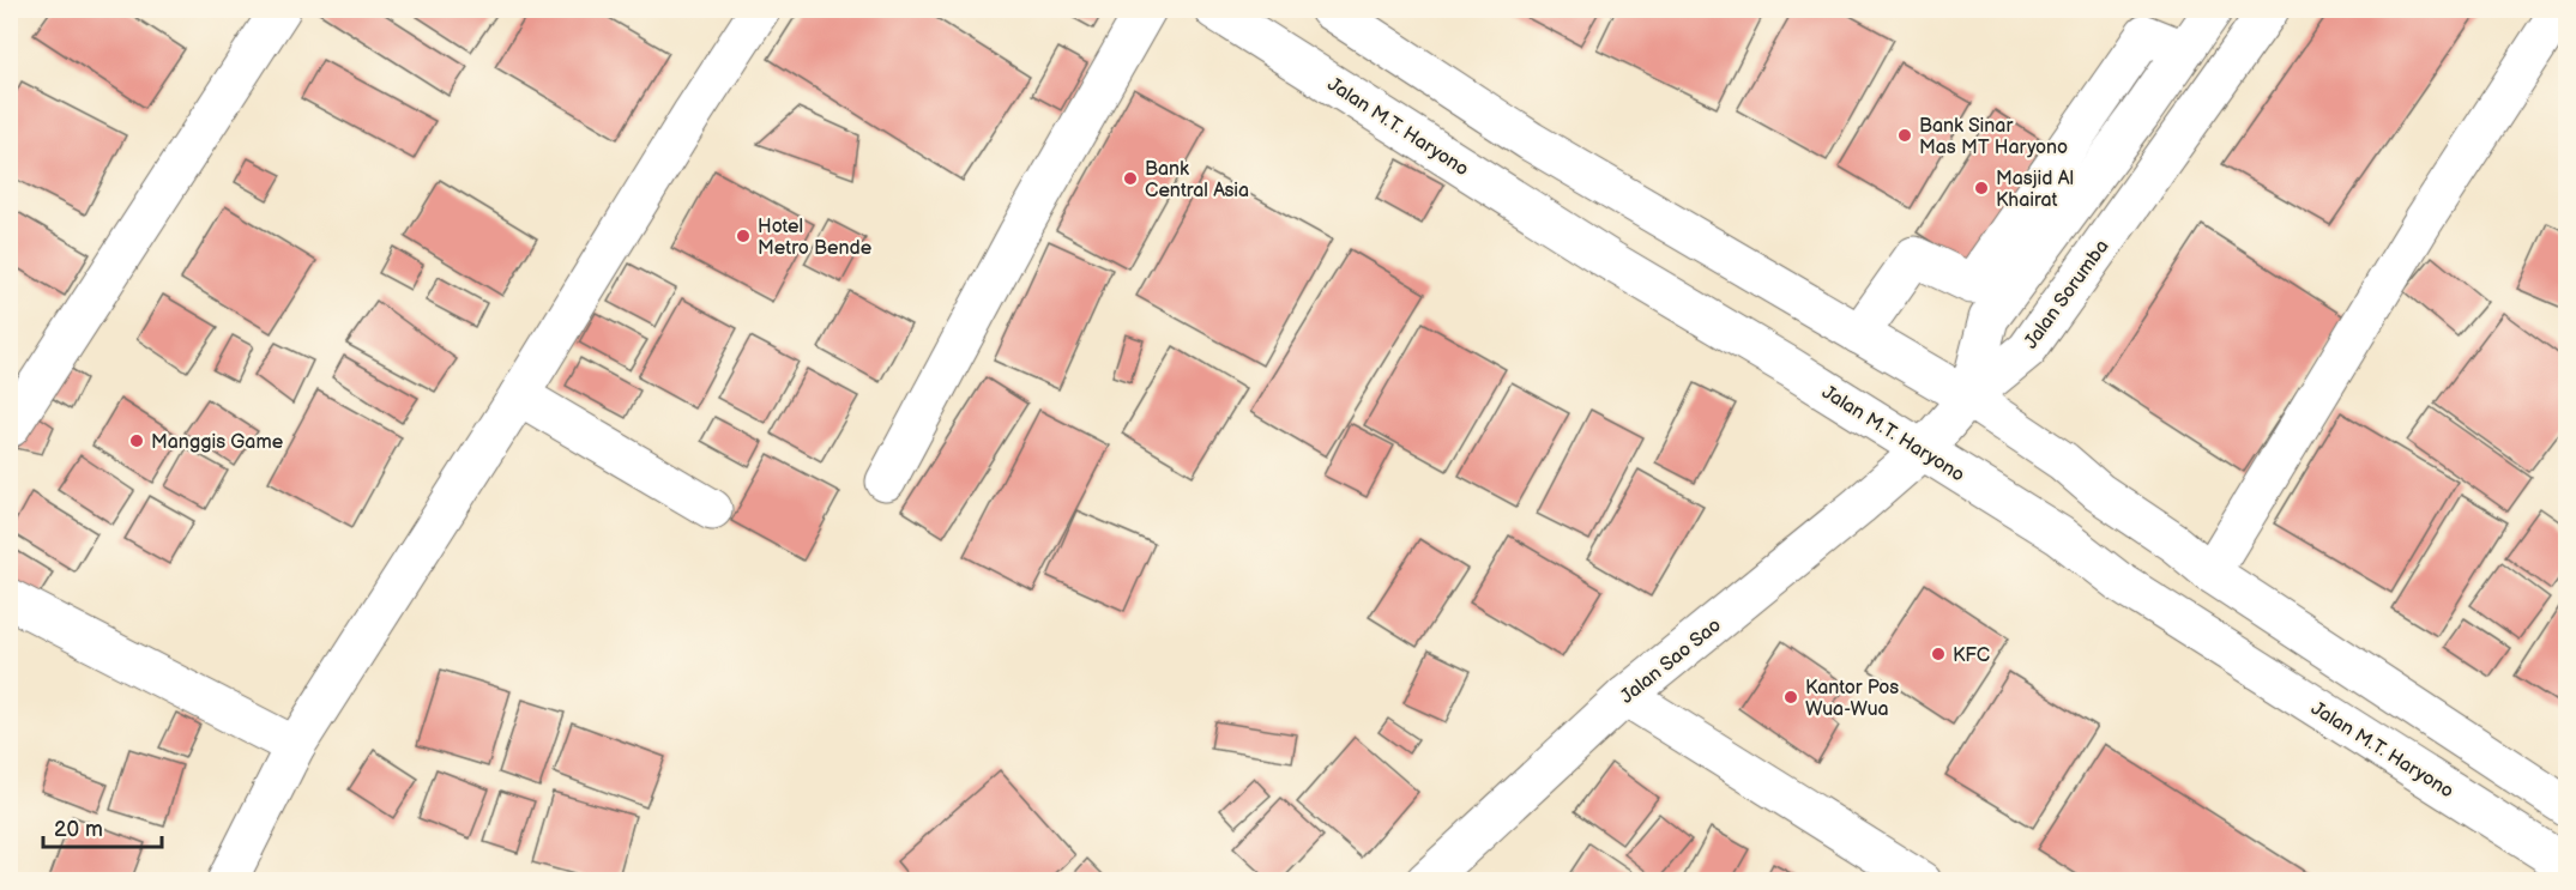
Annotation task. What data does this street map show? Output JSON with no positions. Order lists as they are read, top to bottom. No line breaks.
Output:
{"streets":{"main road":["Jalan M.T. Haryono","Jalan Sorumba","Jalan Sao Sao"]},"crossings":[["Jalan M.T. Haryono","Jalan Sorumba"],["Jalan M.T. Haryono","Jalan Sao Sao"],["Jalan Sorumba","Jalan Sao Sao"]],"places":["Bank Sinar Mas MT Haryono","Bank Central Asia","Masjid Al Khairat","Hotel Metro Bende","Manggis Game","KFC","Kantor Pos Wua-Wua"],"scale_bar":"20 m"}
